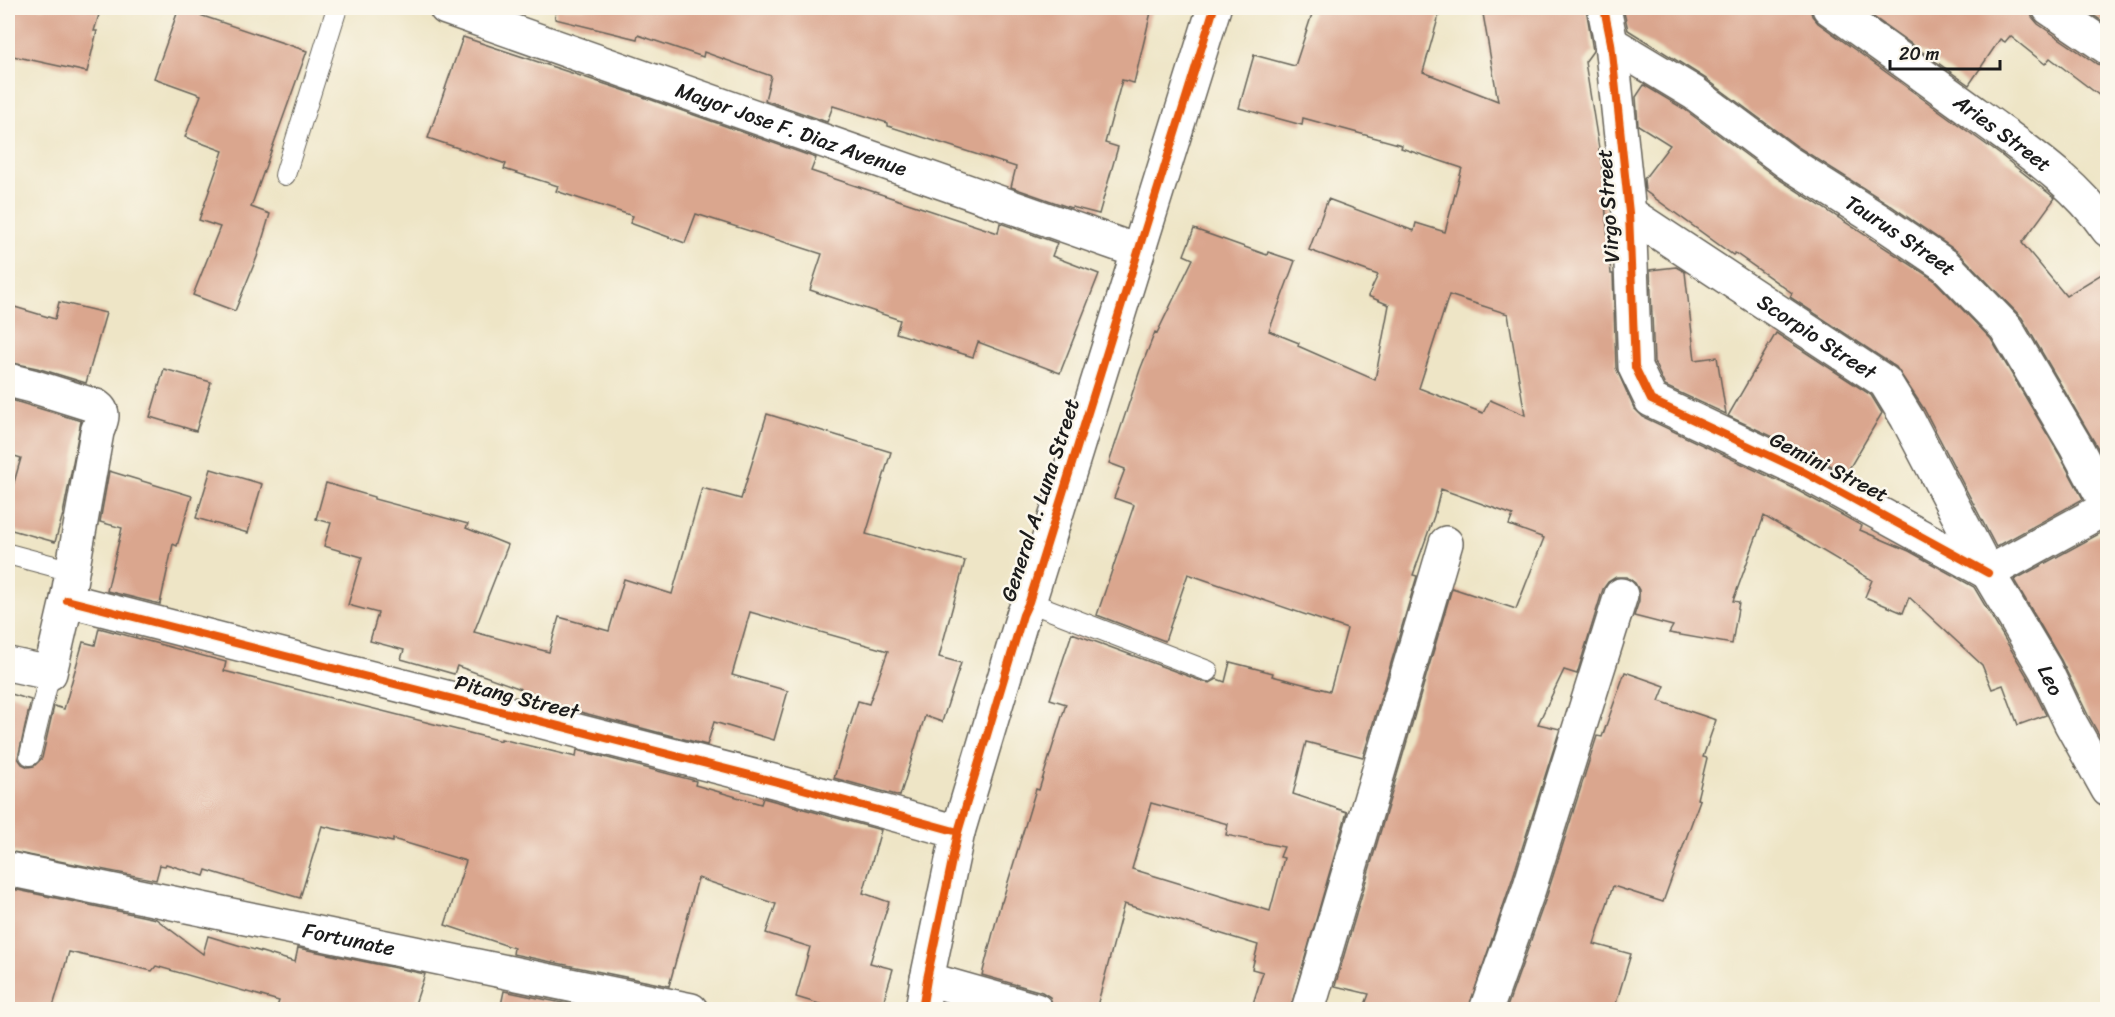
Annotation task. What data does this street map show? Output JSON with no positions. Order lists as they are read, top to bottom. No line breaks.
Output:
{"streets":{"street":["Mayor Jose F. Diaz Avenue","Aries Street","Virgo Street","Taurus Street","Scorpio Street","Gemini Street","General A. Luna Street","Leo","Pitang Street","Fortunate"]},"crossings":[["Mayor Jose F. Diaz Avenue","General A. Luna Street"],["Virgo Street","Taurus Street"],["Virgo Street","Scorpio Street"],["Virgo Street","Gemini Street"],["Scorpio Street","Gemini Street"],["Scorpio Street","Leo"],["Gemini Street","Leo"],["General A. Luna Street","Pitang Street"]],"scale_bar":"20 m"}
